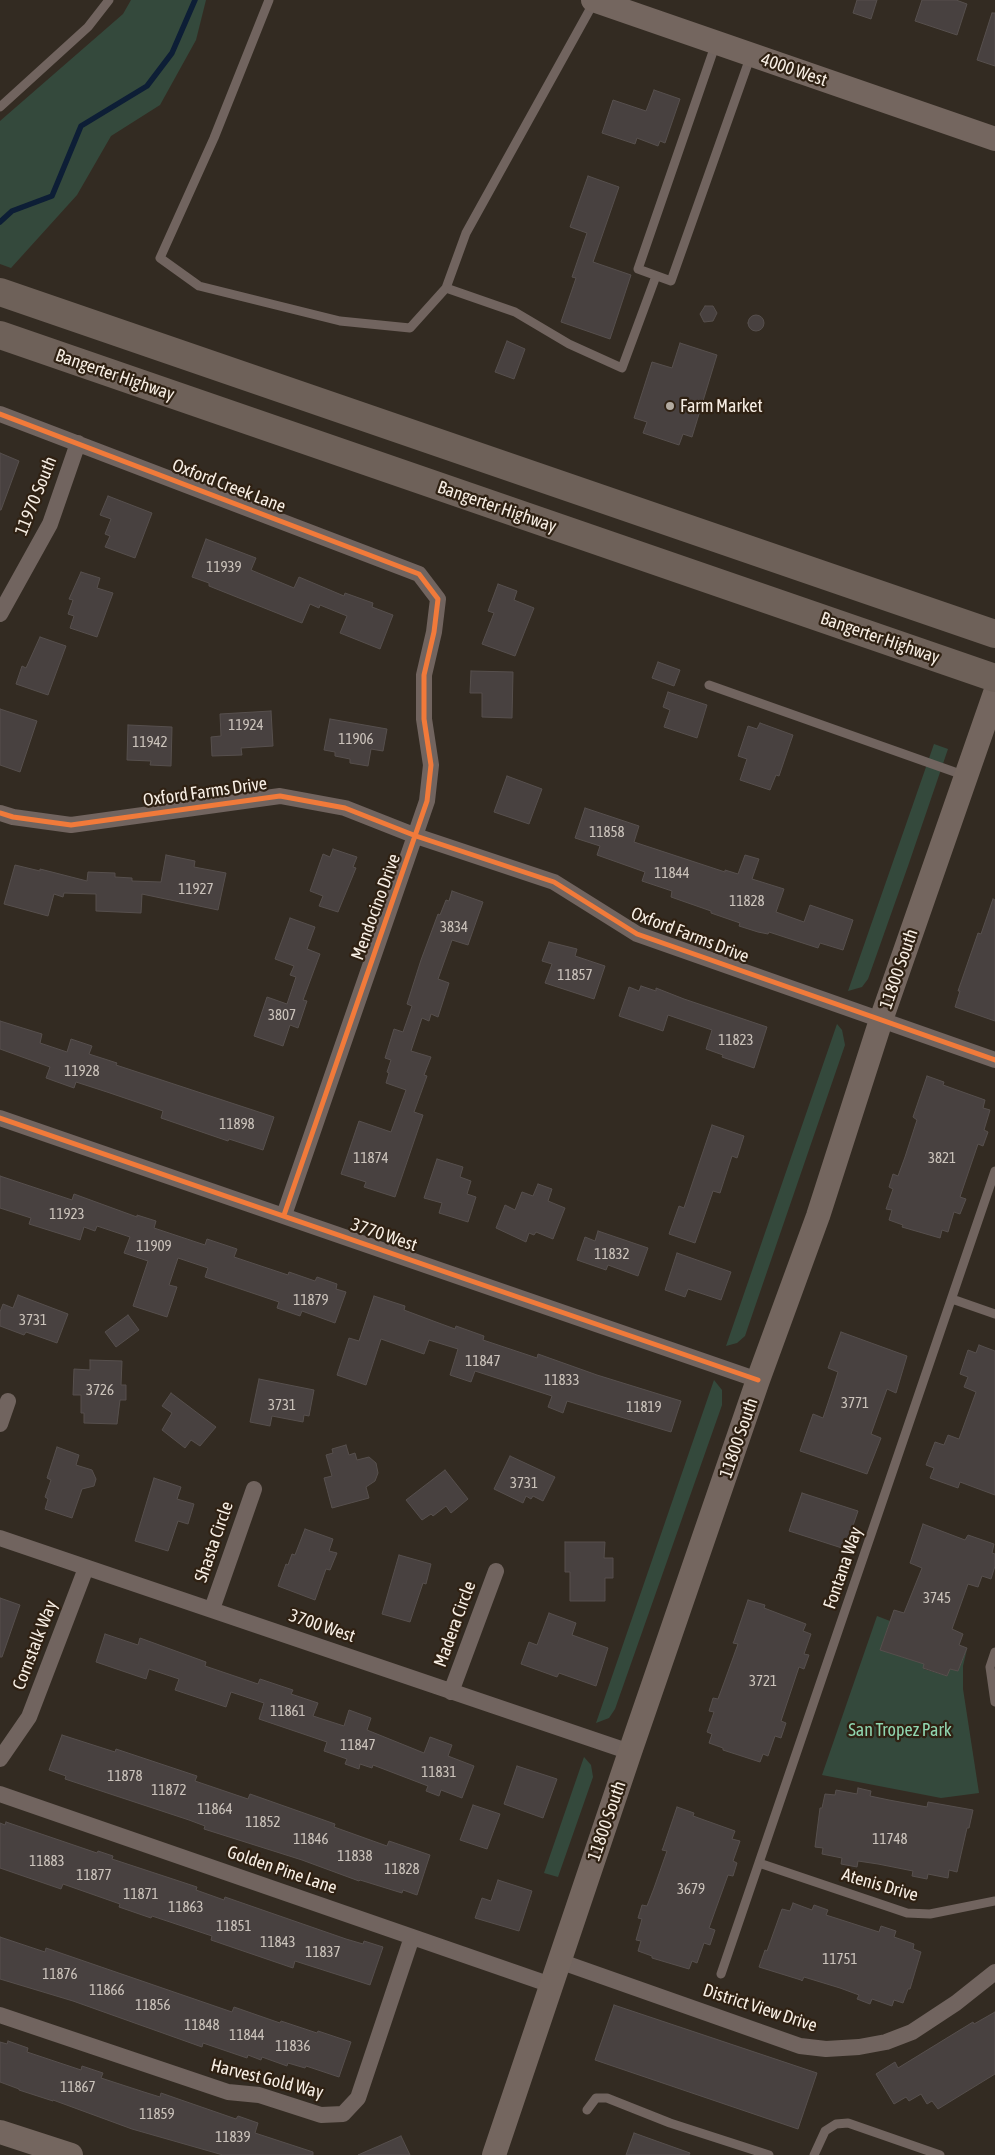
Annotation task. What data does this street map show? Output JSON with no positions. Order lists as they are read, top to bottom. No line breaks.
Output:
{"streets":{"highway":["Bangerter Highway"],"main road":["4000 West","11800 South"],"street":["Oxford Creek Lane","11970 South","Oxford Farms Drive","Mendocino Drive","3770 West","Shasta Circle","Madera Circle","3700 West","Cornstalk Way","Golden Pine Lane","District View Drive","Harvest Gold Way"],"lane":["Fontana Way","Atenis Drive"]},"crossings":[["Oxford Creek Lane","11970 South"],["Oxford Creek Lane","Mendocino Drive"],["Oxford Farms Drive","Mendocino Drive"],["Oxford Farms Drive","11800 South"],["Mendocino Drive","3770 West"],["11800 South","3770 West"],["11800 South","3700 West"],["11800 South","Golden Pine Lane"],["11800 South","District View Drive"],["Shasta Circle","3700 West"],["Fontana Way","Atenis Drive"],["Madera Circle","3700 West"],["3700 West","Cornstalk Way"],["Golden Pine Lane","Harvest Gold Way"]],"parks":["San Tropez Park"],"places":["Farm Market"],"house_numbers":["11939","11924","11906","11942","11858","11844","11927","11828","3834","11857","3807","11823","11928","11898","11874","3821","11923","11909","11832","11879","3731","11847","11833","3726","3771","3731","11819","3731","3745","3721","11861","11847","11831","11878","11872","11864","11852","11846","11748","11838","11883","11828","11877","3679","11871","11863","11851","11843","11837","11751","11876","11866","11856","11848","11844","11836","11867","11859","11839"]}
